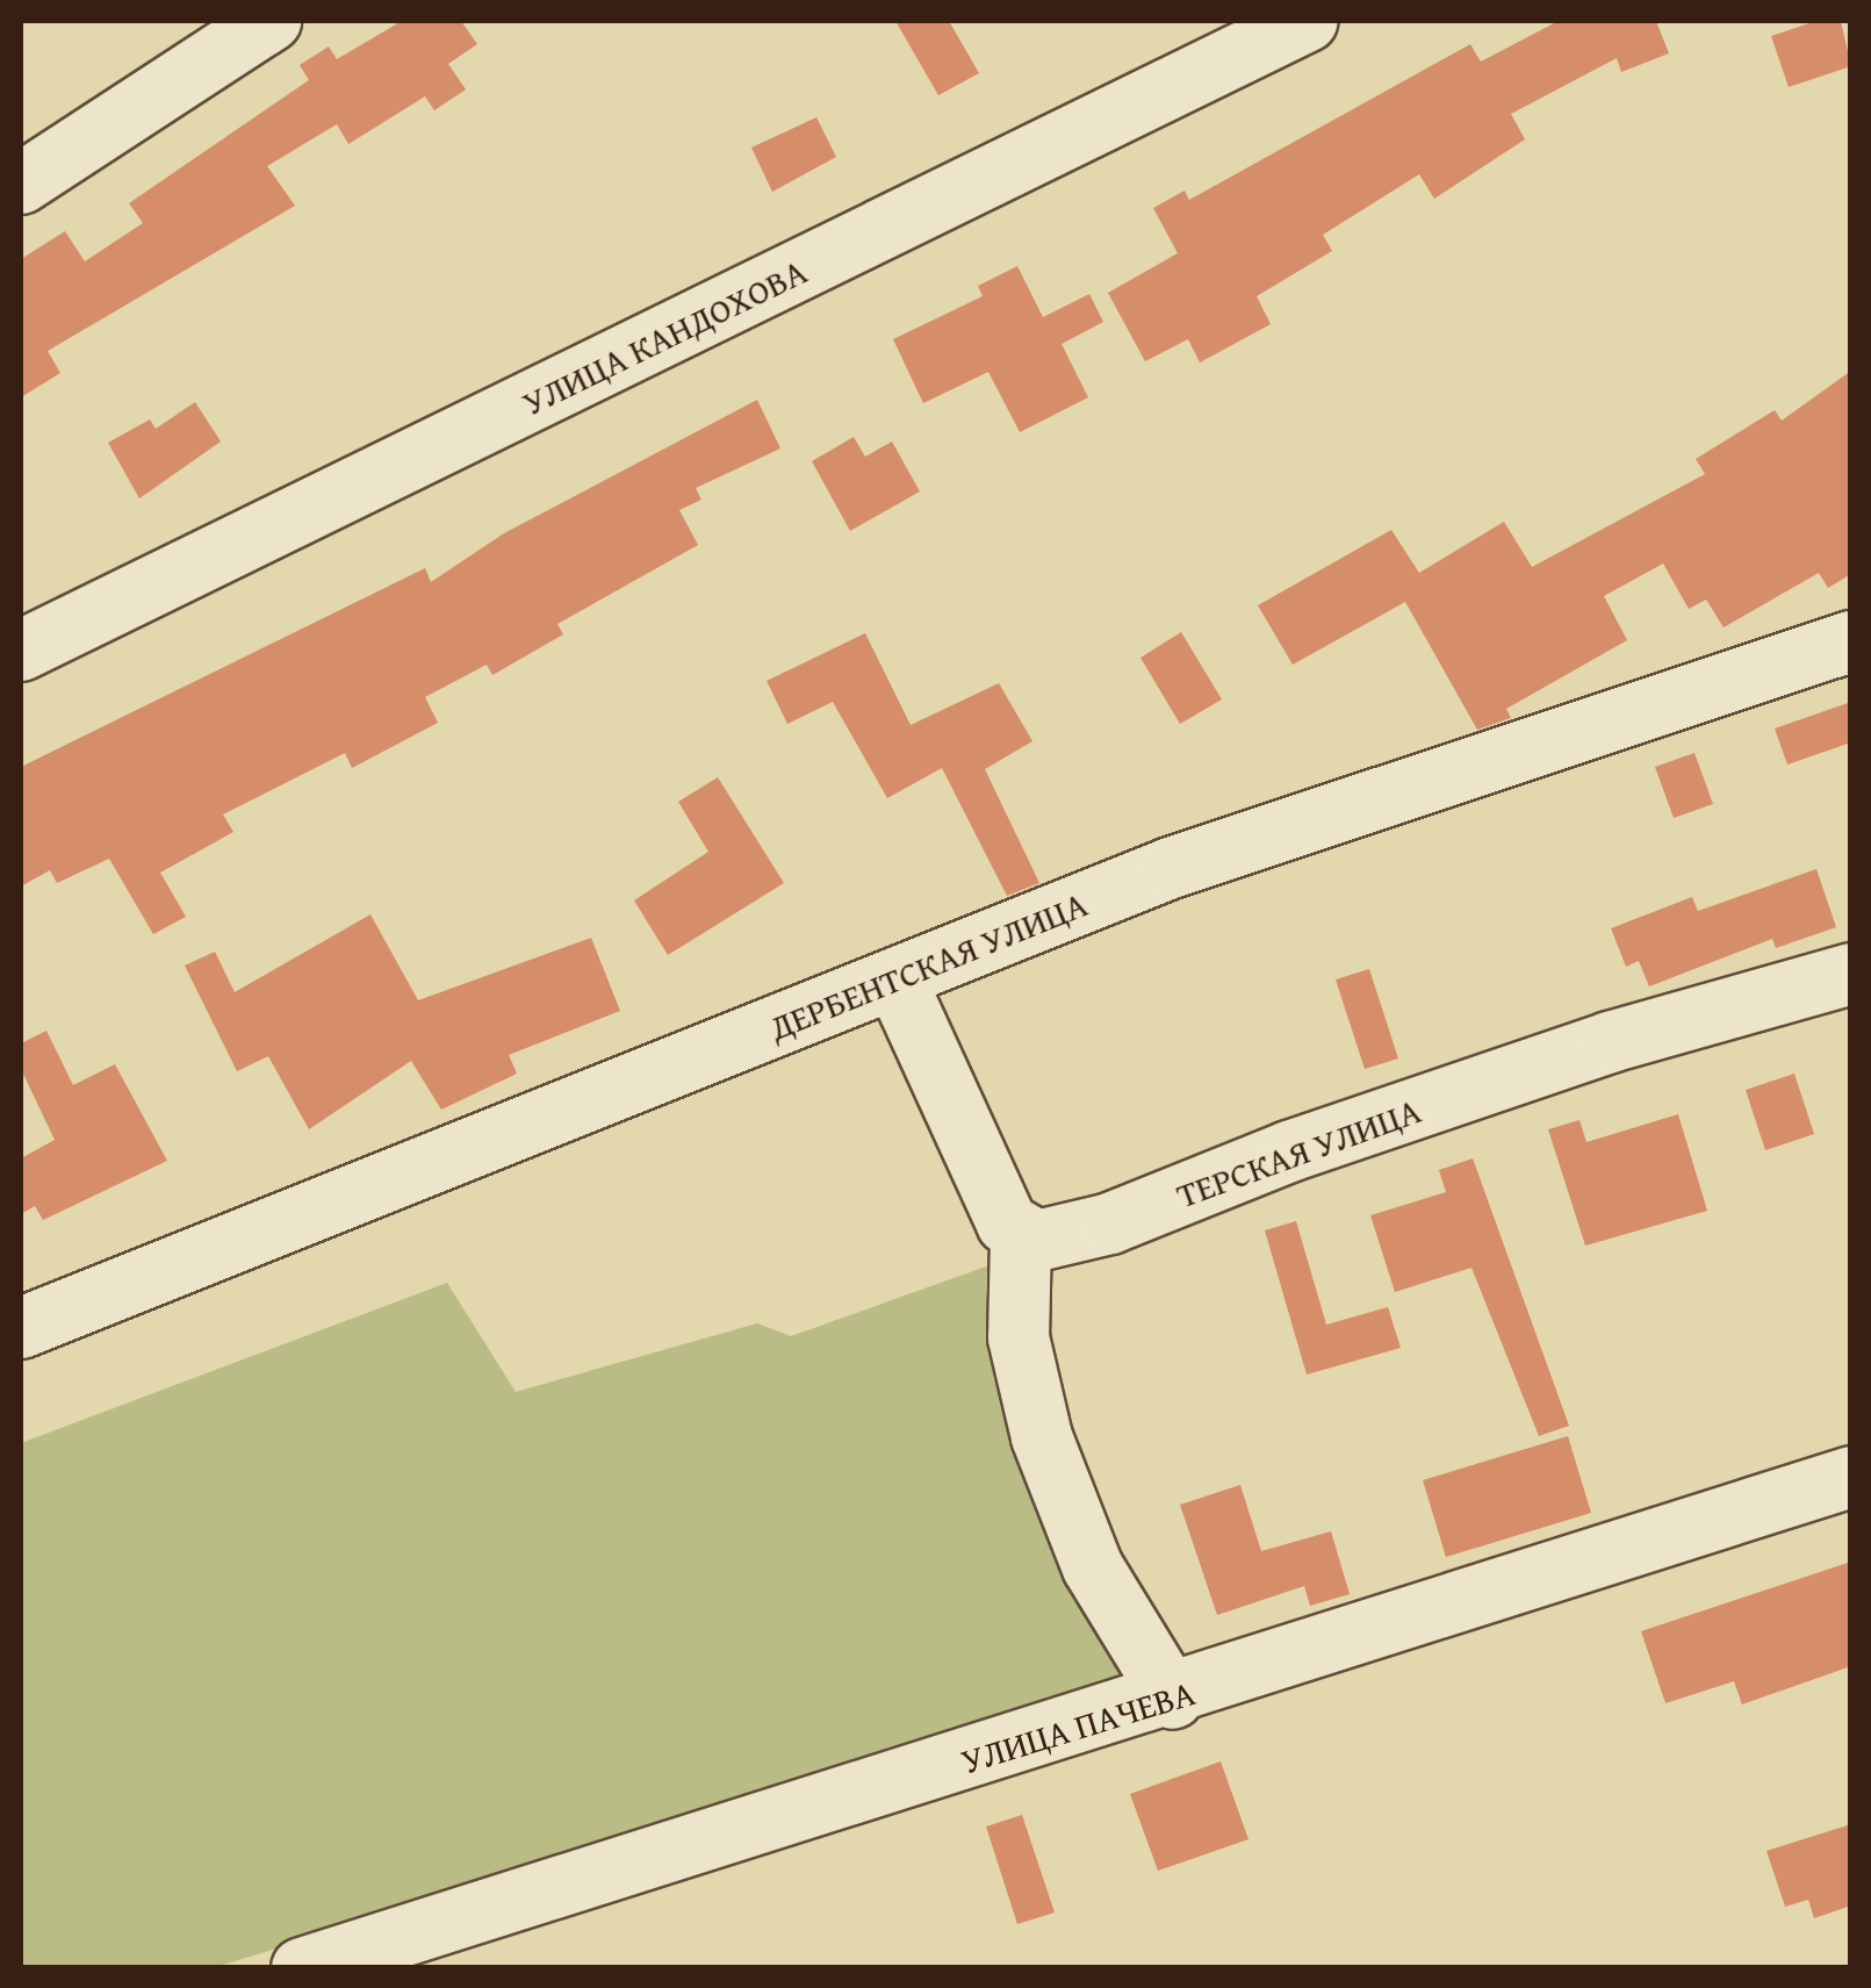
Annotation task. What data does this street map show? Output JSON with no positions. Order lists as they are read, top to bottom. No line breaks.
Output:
{"streets":{"street":["УЛИЦА КАНДОХОВА","ДЕРБЕНТСКАЯ УЛИЦА","ТЕРСКАЯ УЛИЦА","УЛИЦА ПАЧЕВА"]}}
